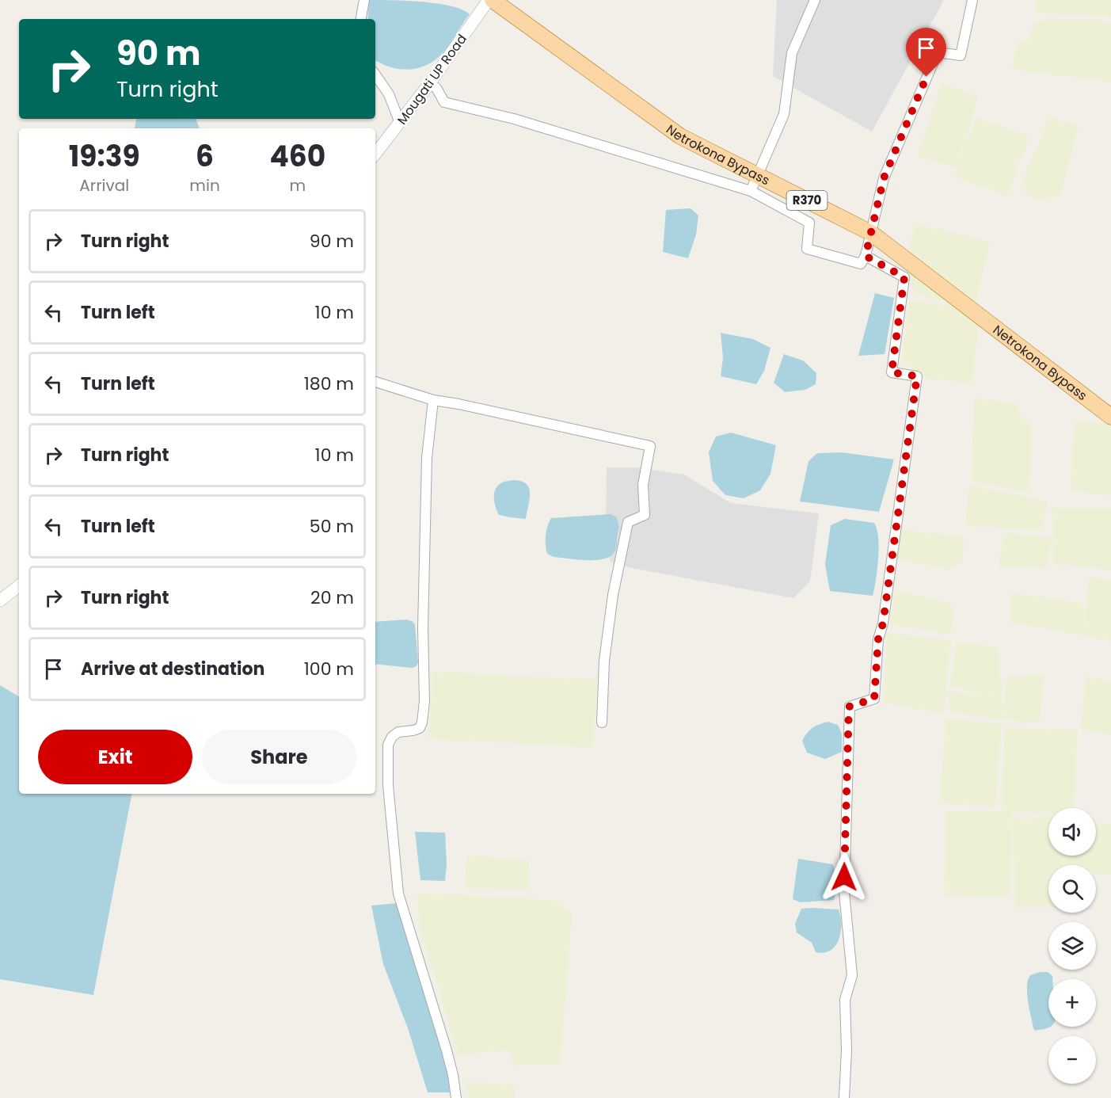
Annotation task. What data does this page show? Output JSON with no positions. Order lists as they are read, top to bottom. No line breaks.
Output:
{"streets":{"main road":["Netrokona Bypass","R370"],"street":["Mougati UP Road"]},"page":{"turn":["90 m","Turn right"],"eta":["19:39","Arrival","6","min","460","m"],"list":[{"name":"Turn right","value":"90 m"},{"name":"Turn left","value":"10 m"},{"name":"Turn left","value":"180 m"},{"name":"Turn right","value":"10 m"},{"name":"Turn left","value":"50 m"},{"name":"Turn right","value":"20 m"},{"name":"Arrive at destination","value":"100 m"}],"buttons":["Exit","Share"],"map_buttons":["+","−"]}}
